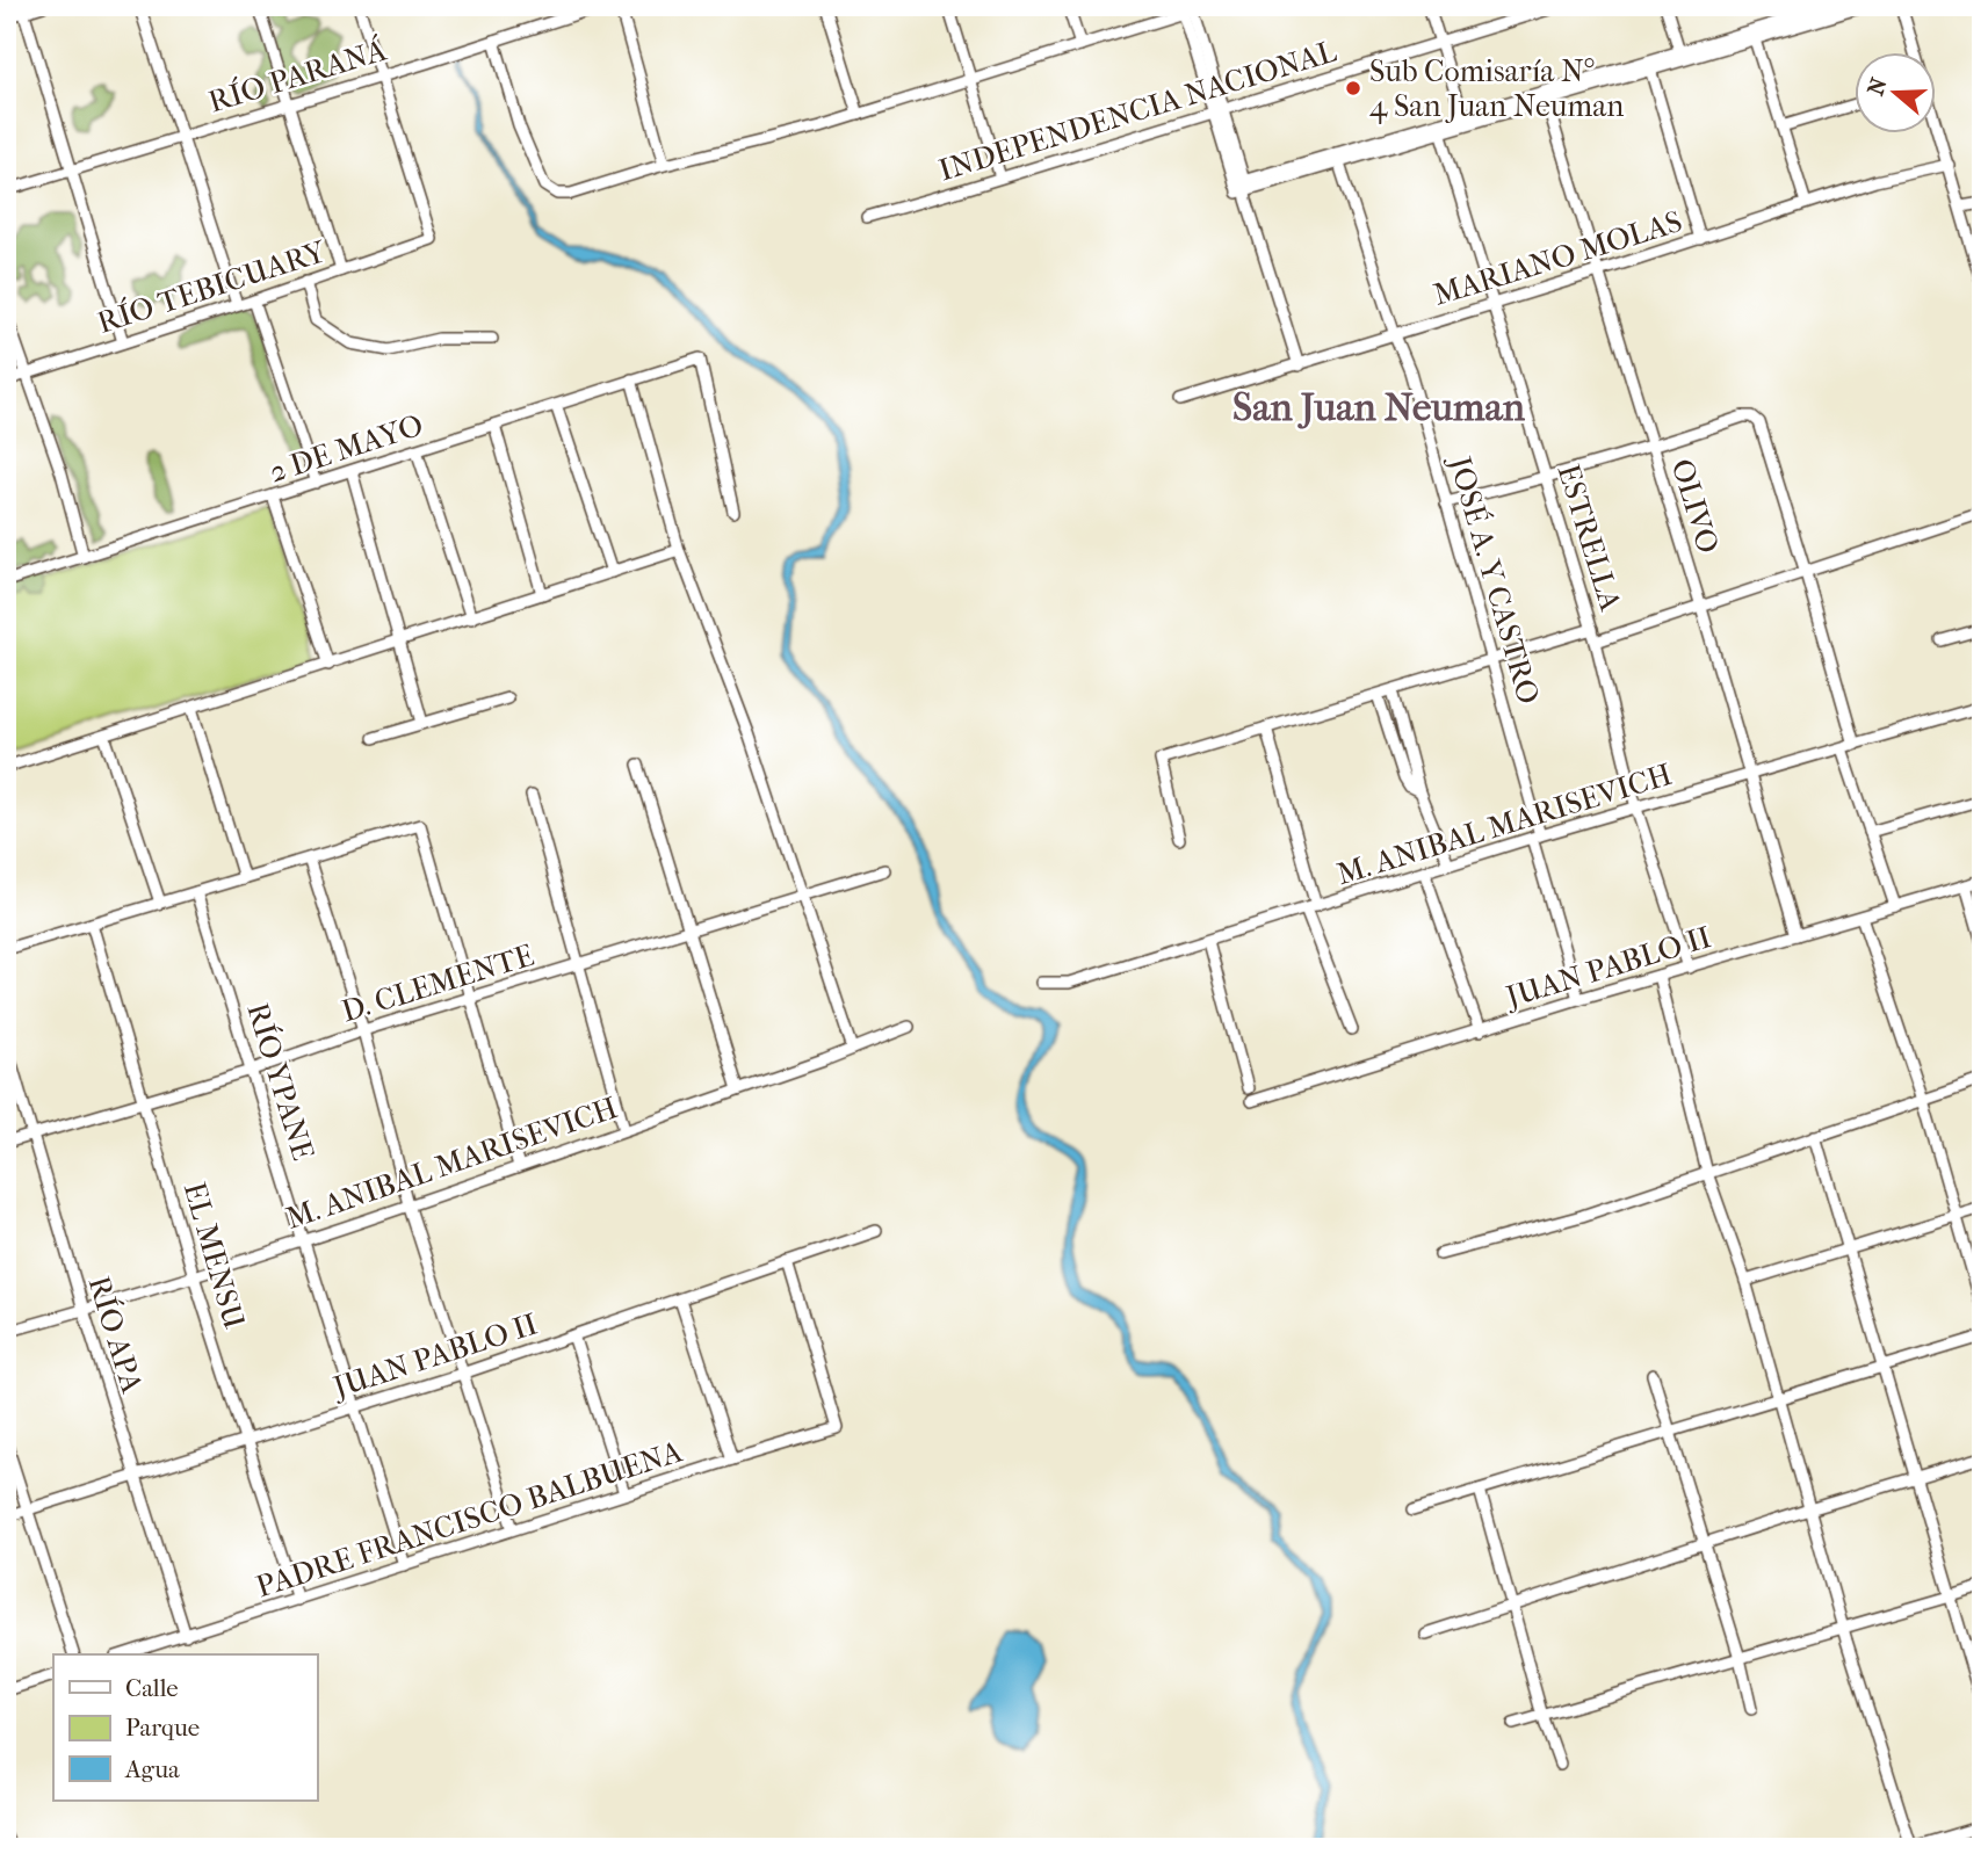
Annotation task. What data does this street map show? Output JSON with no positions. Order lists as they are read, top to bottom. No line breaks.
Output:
{"streets":{"street":["RÍO PARANÁ","INDEPENDENCIA NACIONAL","MARIANO MOLAS","RÍO TEBICUARY","2 DE MAYO","OLIVO","ESTRELLA","JOSÉ A. Y CASTRO","M. ANIBAL MARISEVICH","JUAN PABLO II","D. CLEMENTE","RÍO YPANE","EL MENSU","RÍO APA","PADRE FRANCISCO BALBUENA"]},"crossings":[["RÍO PARANÁ","RÍO TEBICUARY"],["MARIANO MOLAS","OLIVO"],["MARIANO MOLAS","ESTRELLA"],["MARIANO MOLAS","JOSÉ A. Y CASTRO"],["OLIVO","M. ANIBAL MARISEVICH"],["OLIVO","JUAN PABLO II"],["ESTRELLA","M. ANIBAL MARISEVICH"],["ESTRELLA","JUAN PABLO II"],["JOSÉ A. Y CASTRO","M. ANIBAL MARISEVICH"],["JOSÉ A. Y CASTRO","JUAN PABLO II"],["M. ANIBAL MARISEVICH","RÍO YPANE"],["M. ANIBAL MARISEVICH","EL MENSU"],["M. ANIBAL MARISEVICH","RÍO APA"],["JUAN PABLO II","RÍO YPANE"],["JUAN PABLO II","EL MENSU"],["JUAN PABLO II","RÍO APA"],["JUAN PABLO II","PADRE FRANCISCO BALBUENA"],["D. CLEMENTE","RÍO YPANE"],["D. CLEMENTE","EL MENSU"],["D. CLEMENTE","RÍO APA"],["RÍO YPANE","PADRE FRANCISCO BALBUENA"],["EL MENSU","PADRE FRANCISCO BALBUENA"],["RÍO APA","PADRE FRANCISCO BALBUENA"]],"districts":["San Juan Neuman"],"places":["Sub Comisaría N° 4 San Juan Neuman"],"legend":["Calle","Parque","Agua"],"north":"left"}
